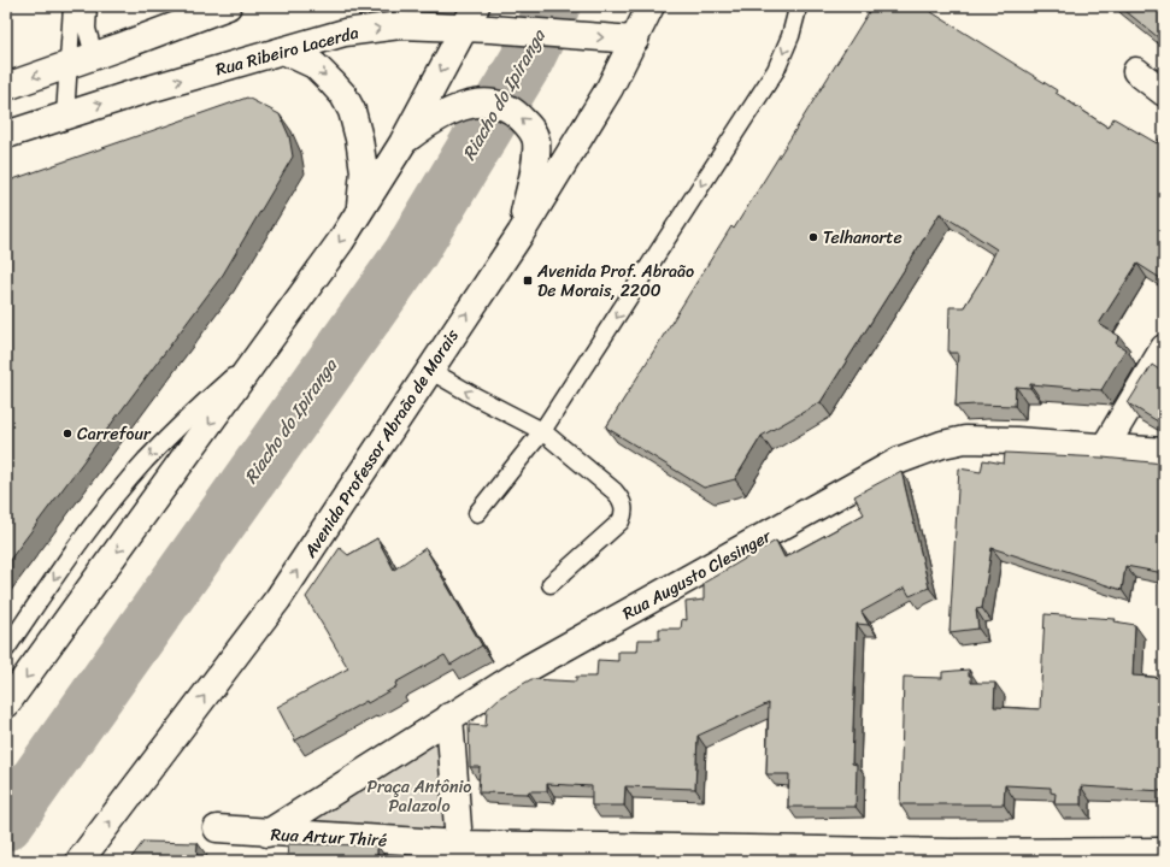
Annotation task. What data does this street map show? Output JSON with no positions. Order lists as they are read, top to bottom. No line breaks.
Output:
{"streets":{"street":["Rua Ribeiro Lacerda","Avenida Professor Abraão de Morais","Rua Augusto Clesinger","Rua Artur Thiré"]},"crossings":[["Rua Ribeiro Lacerda","Avenida Professor Abraão de Morais"],["Rua Augusto Clesinger","Rua Artur Thiré"]],"water":["Riacho do Ipiranga"],"parks":["Praça Antônio Palazolo"],"places":{"other":["Telhanorte","Carrefour"],"transit":["Avenida Prof. Abraão De Morais, 2200"]}}
